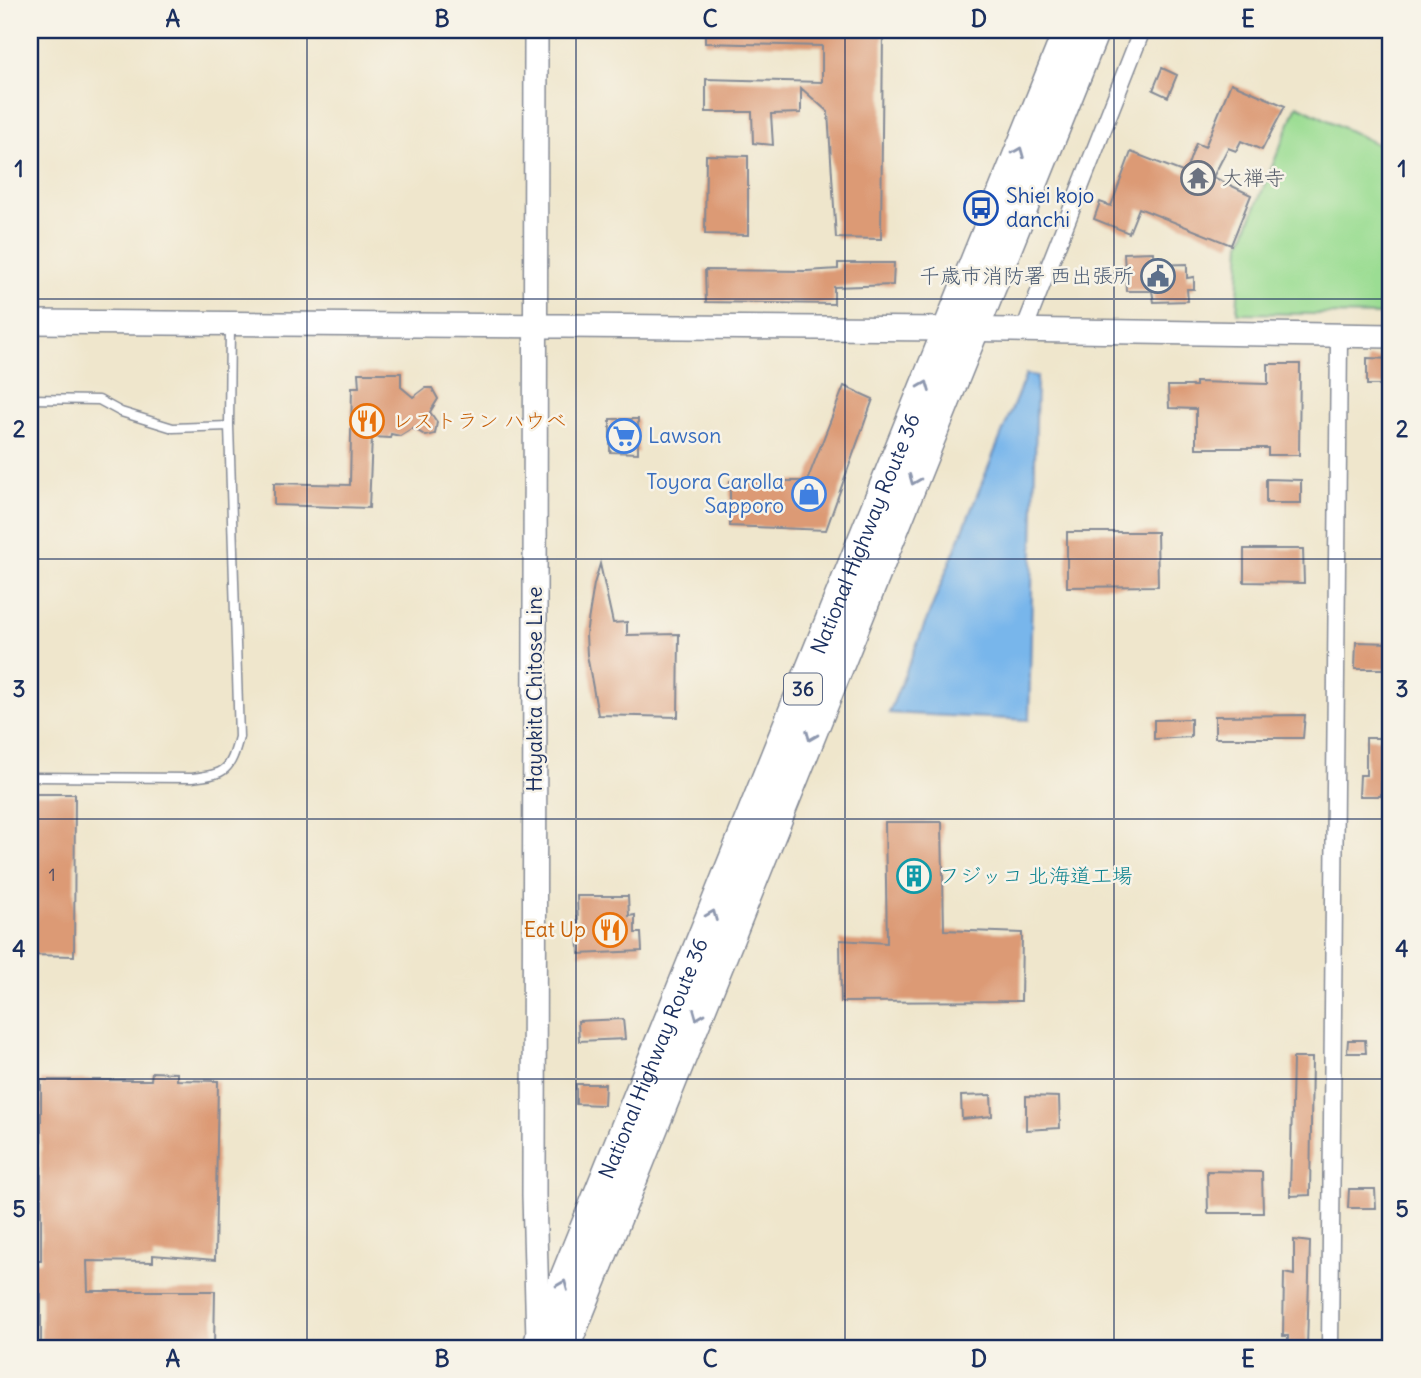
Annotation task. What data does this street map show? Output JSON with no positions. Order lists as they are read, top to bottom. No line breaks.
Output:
{"streets":{"highway":["National Highway Route 36","36"],"street":["Hayakita Chitose Line"]},"crossings":[["National Highway Route 36","Hayakita Chitose Line"]],"places":{"temple":["大禅寺"],"bus stop":["Shiei kojo danchi"],"public building":["千歳市消防署 西出張所"],"restaurant":["レストラン ハウベ","Eat Up"],"supermarket":["Lawson"],"shop":["Toyora Carolla Sapporo"],"building":["フジッコ 北海道工場"]},"house_numbers":["1"],"grid":{"columns":["A","B","C","D","E"],"rows":["1","2","3","4","5"]}}
